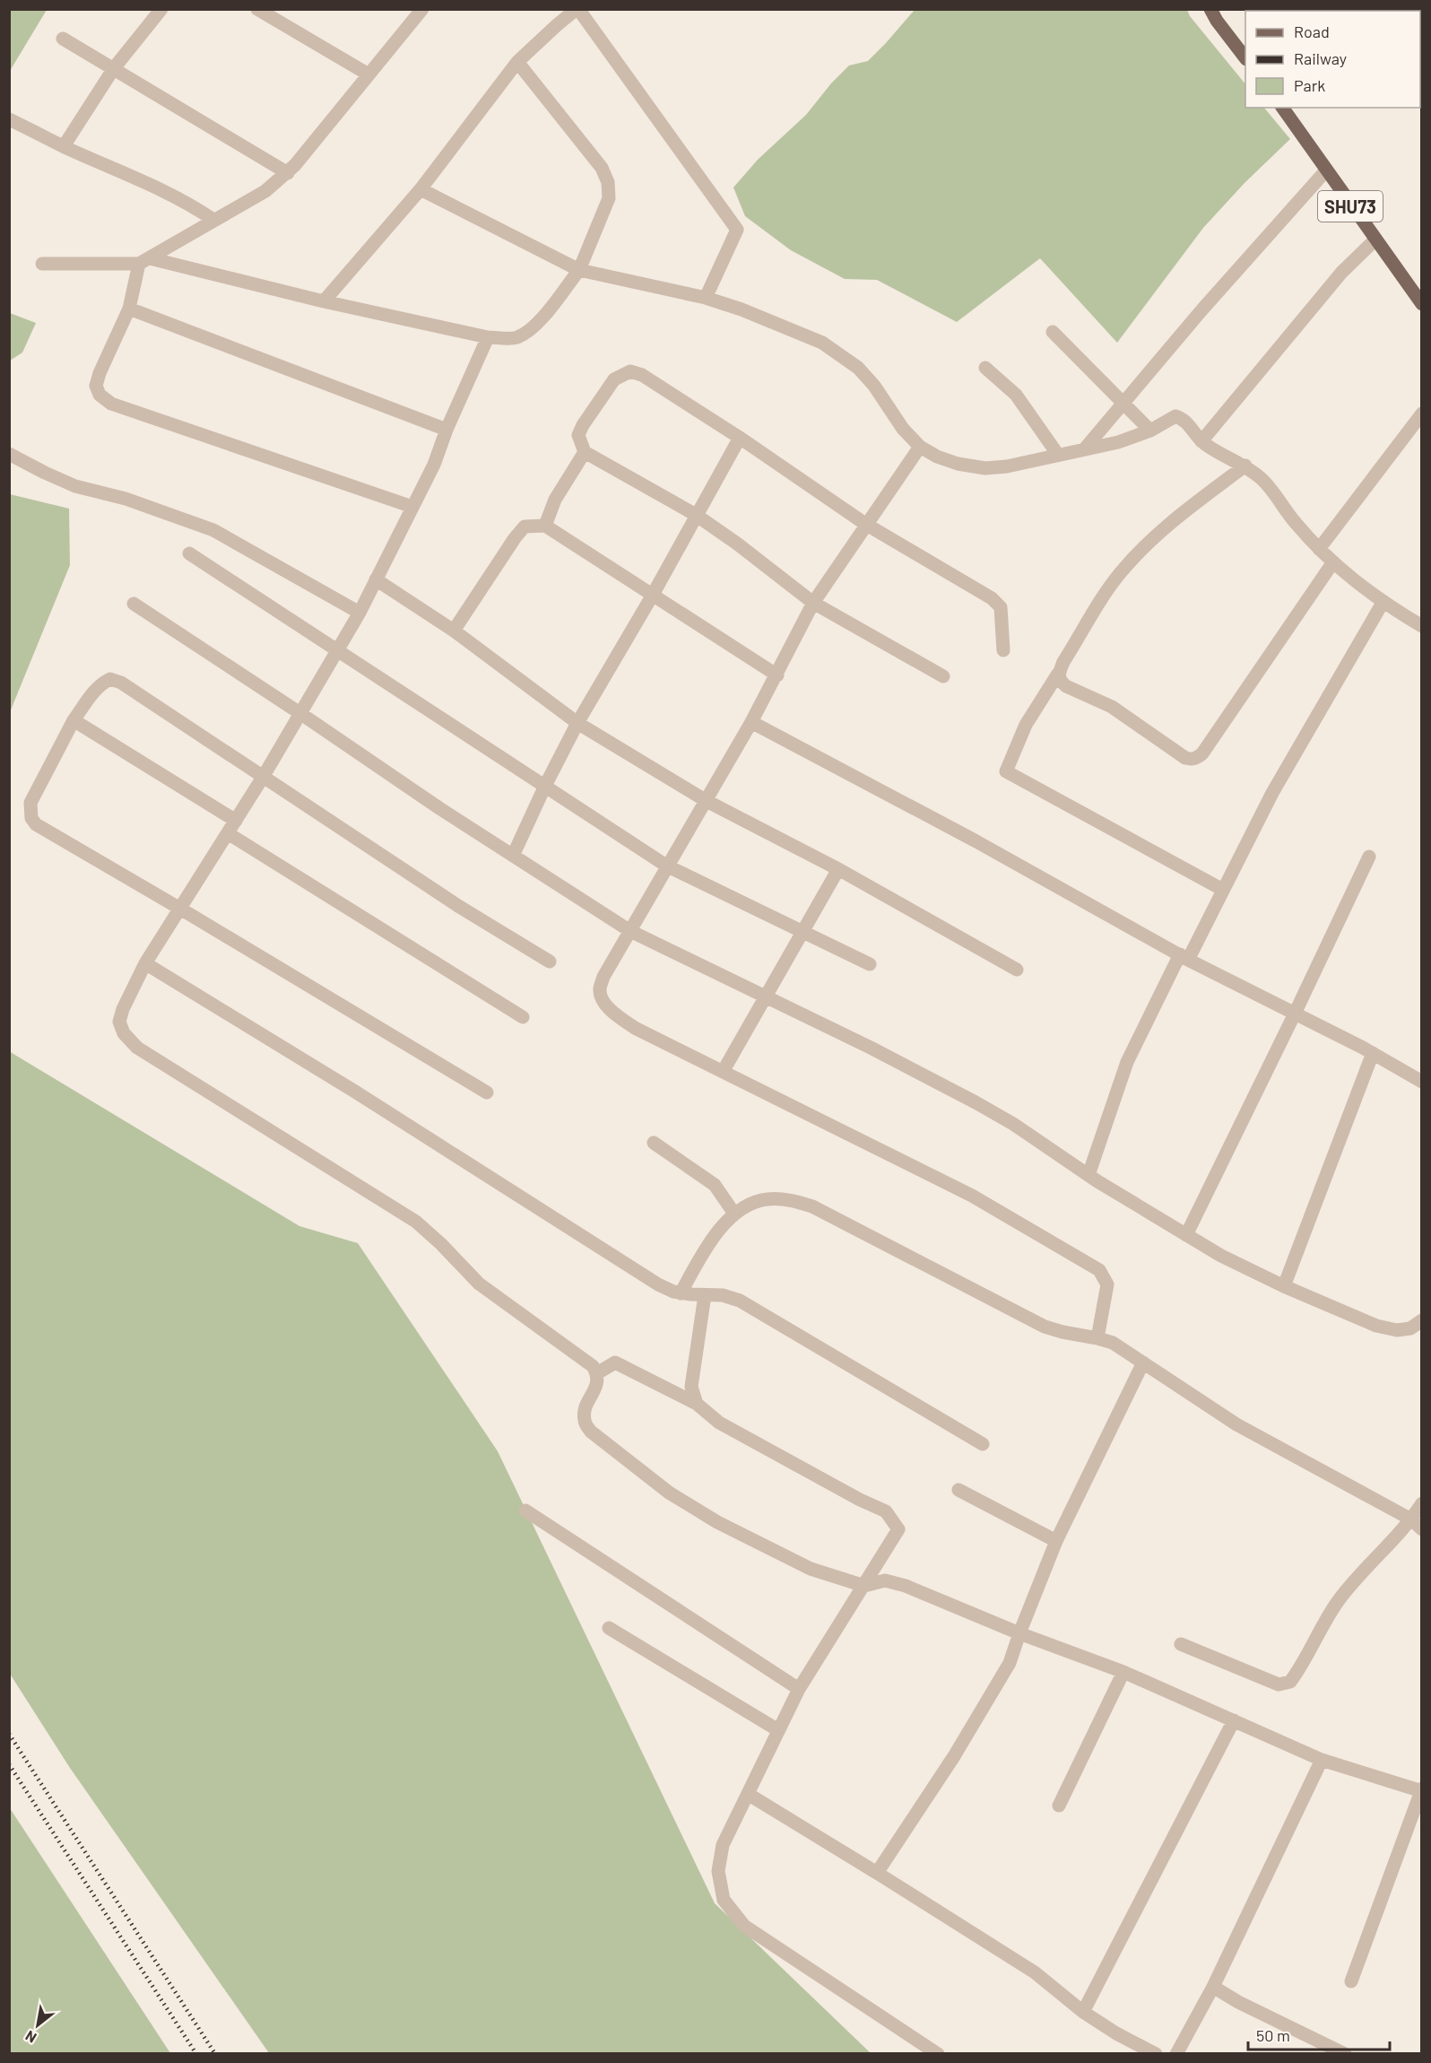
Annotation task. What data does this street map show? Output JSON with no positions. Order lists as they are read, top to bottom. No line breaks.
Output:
{"streets":{"main road":["SHU73"]},"legend":["Road","Railway","Park"],"scale_bar":"50 m","north":"bottom left"}
